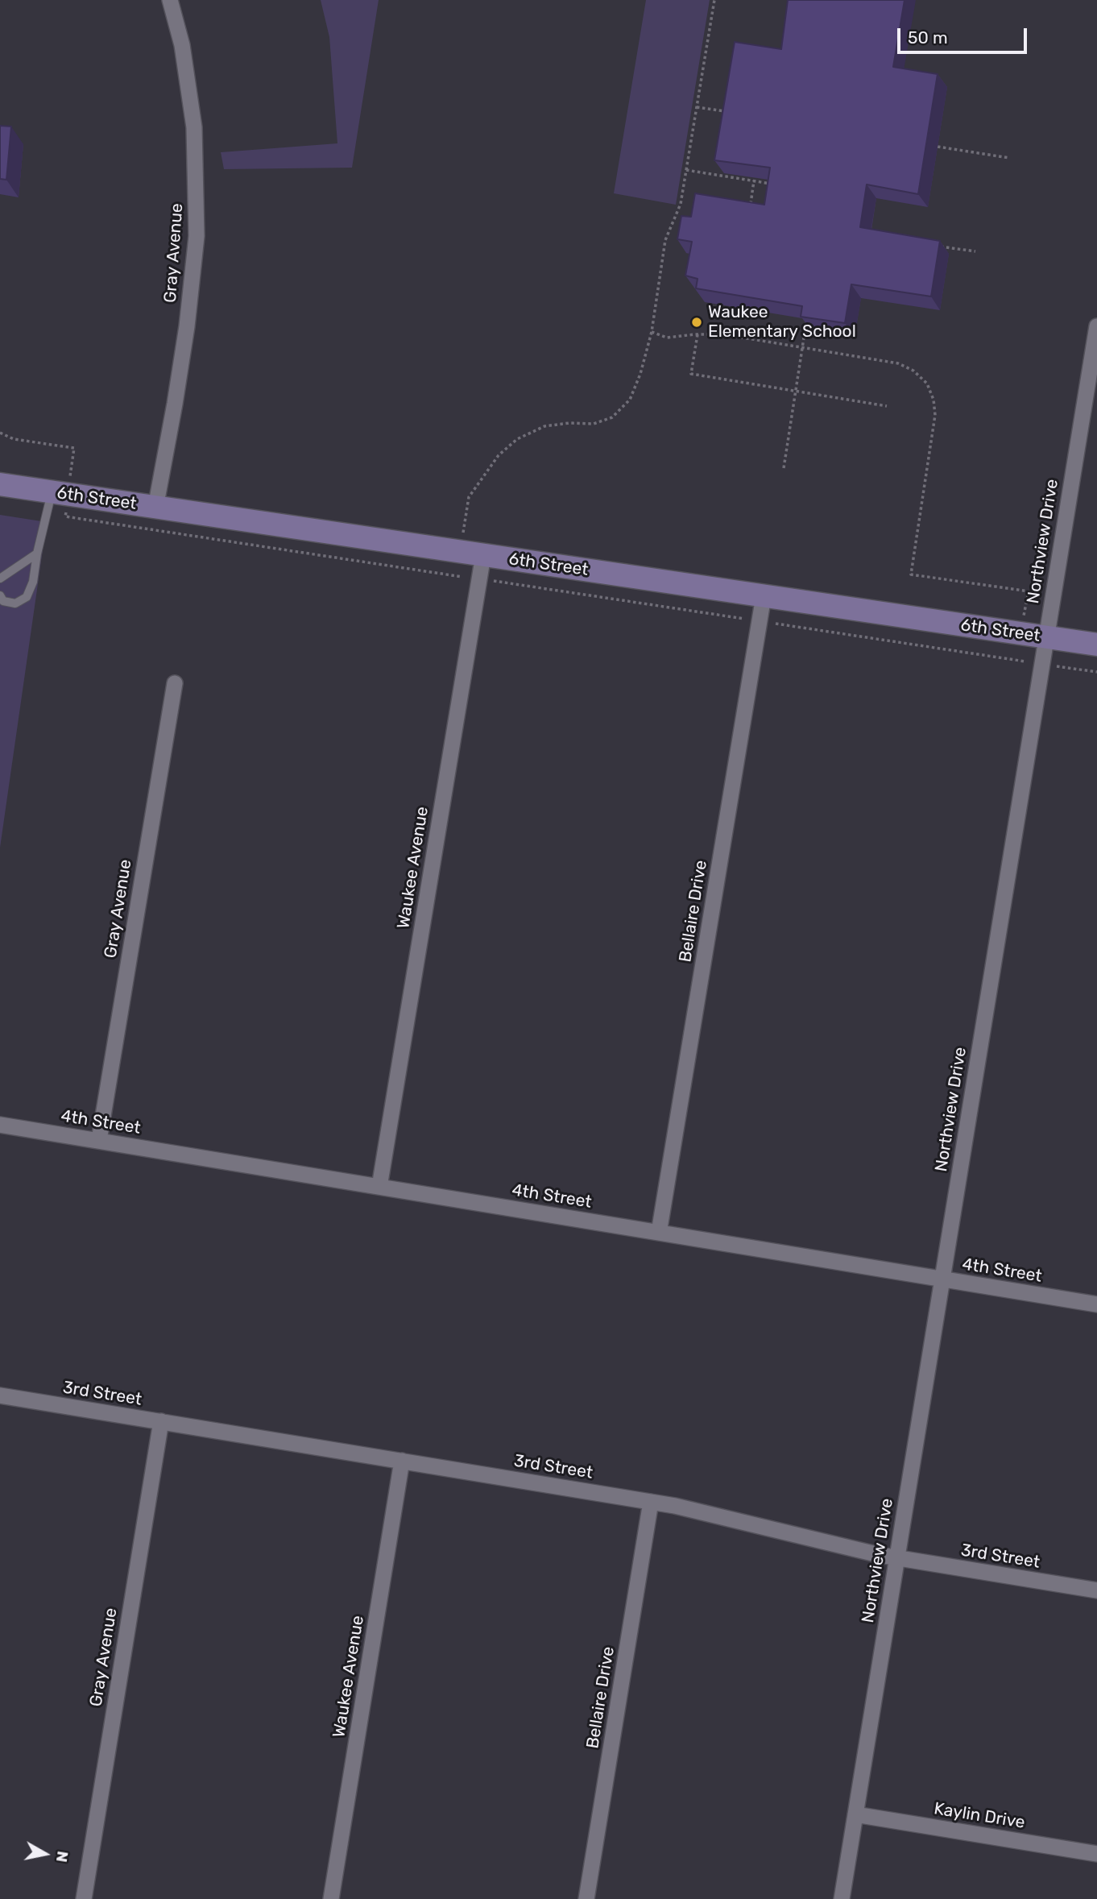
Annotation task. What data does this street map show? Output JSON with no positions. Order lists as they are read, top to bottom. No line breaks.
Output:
{"streets":{"main road":["6th Street"],"street":["Gray Avenue","Northview Drive","Waukee Avenue","Bellaire Drive","4th Street","3rd Street","Kaylin Drive"]},"crossings":[["Gray Avenue","6th Street"],["Gray Avenue","4th Street"],["Gray Avenue","3rd Street"],["6th Street","Northview Drive"],["6th Street","Waukee Avenue"],["6th Street","Bellaire Drive"],["Northview Drive","4th Street"],["Northview Drive","3rd Street"],["Northview Drive","Kaylin Drive"],["Waukee Avenue","4th Street"],["Waukee Avenue","3rd Street"],["Bellaire Drive","4th Street"],["Bellaire Drive","3rd Street"]],"places":["Waukee Elementary School"],"scale_bar":"50 m","north":"right"}
